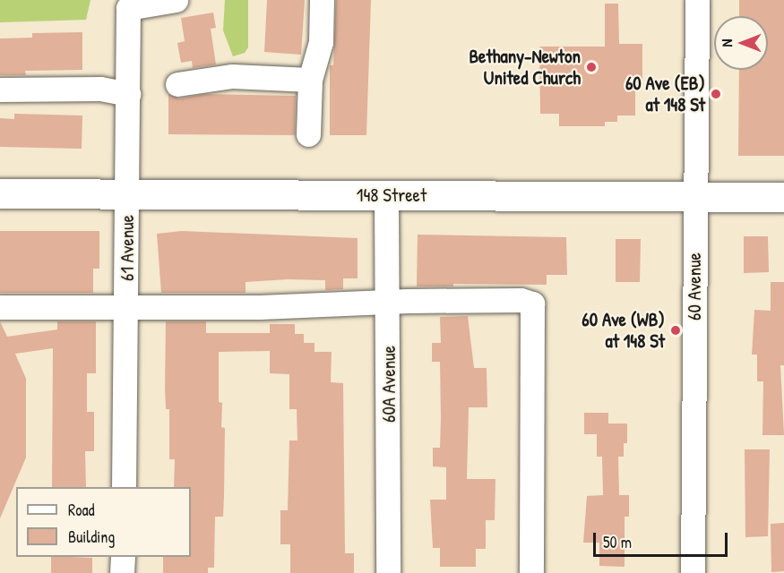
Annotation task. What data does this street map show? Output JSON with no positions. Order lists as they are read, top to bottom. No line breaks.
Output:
{"streets":{"main road":["148 Street"],"street":["61 Avenue","60 Avenue","60A Avenue"]},"crossings":[["148 Street","61 Avenue"],["148 Street","60 Avenue"],["148 Street","60A Avenue"]],"places":["Bethany-Newton United Church","60 Ave (EB) at 148 St","60 Ave (WB) at 148 St"],"legend":["Road","Building"],"scale_bar":"50 m","north":"left"}
